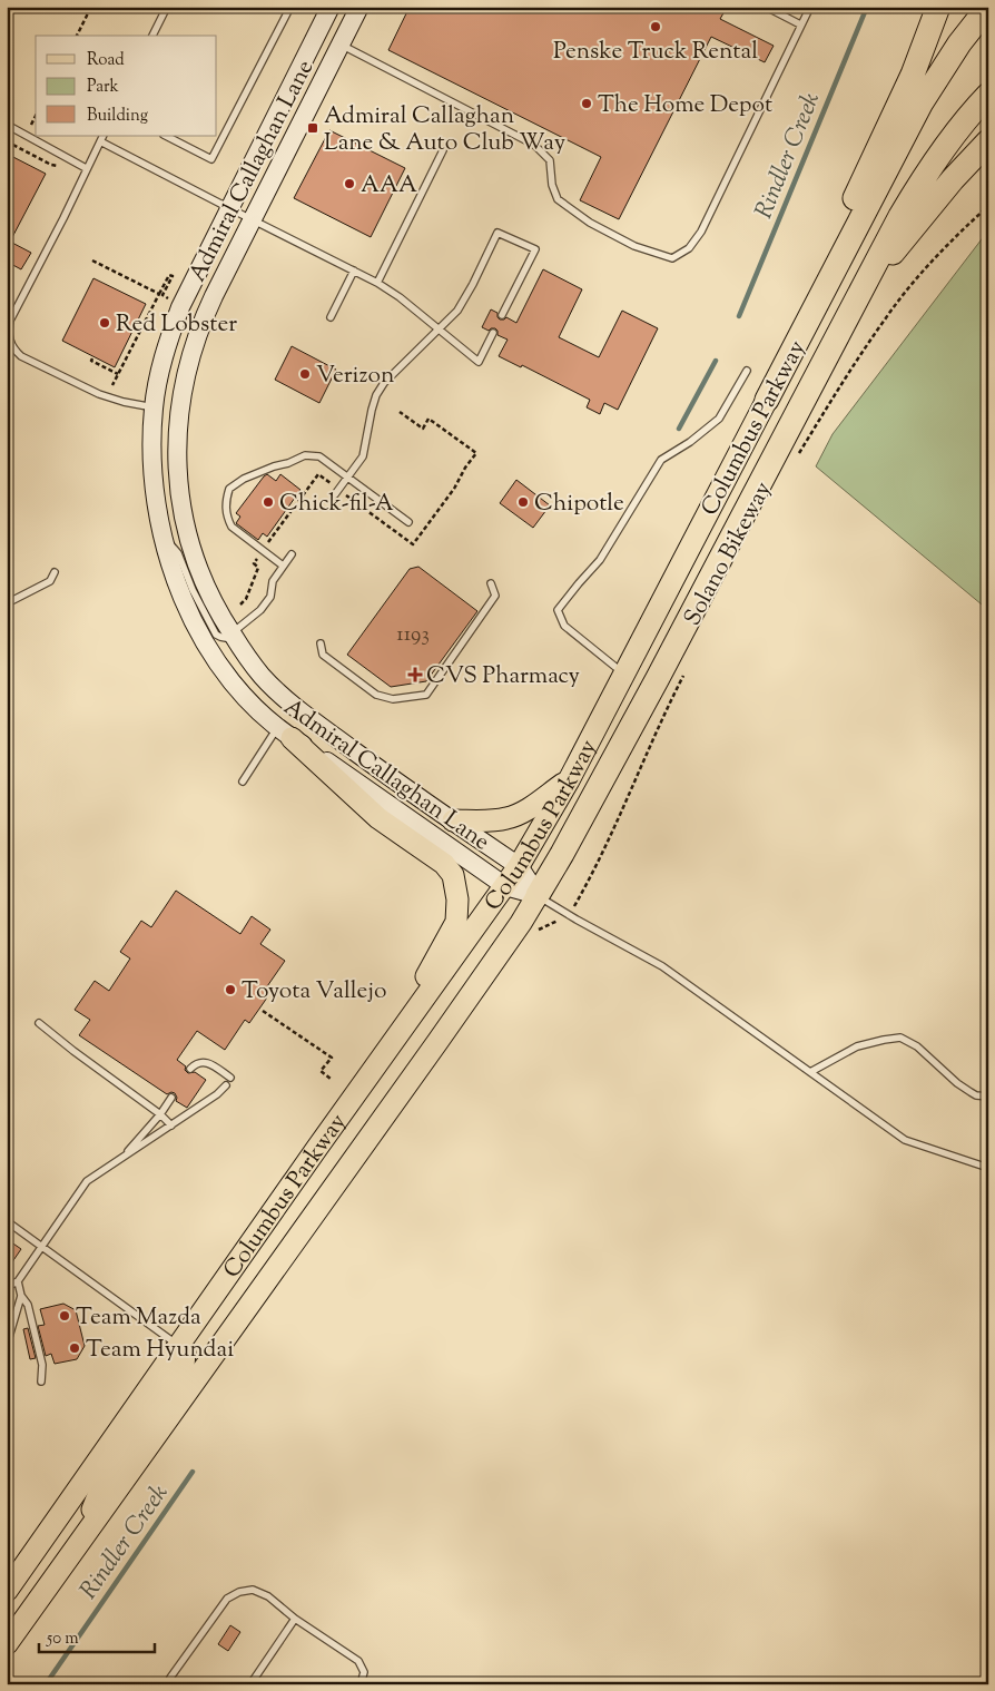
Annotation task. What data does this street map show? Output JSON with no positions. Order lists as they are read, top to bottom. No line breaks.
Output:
{"streets":{"highway":["Columbus Parkway"],"main road":["Admiral Callaghan Lane"]},"crossings":[["Admiral Callaghan Lane","Columbus Parkway"]],"water":["Rindler Creek"],"places":{"other":["Penske Truck Rental","The Home Depot","AAA","Red Lobster","Verizon","Chick-fil-A","Chipotle","Toyota Vallejo","Team Mazda","Team Hyundai"],"transit":["Admiral Callaghan Lane & Auto Club Way"],"health":["CVS Pharmacy"]},"house_numbers":["1193"],"legend":["Road","Park","Building"],"scale_bar":"50 m"}
